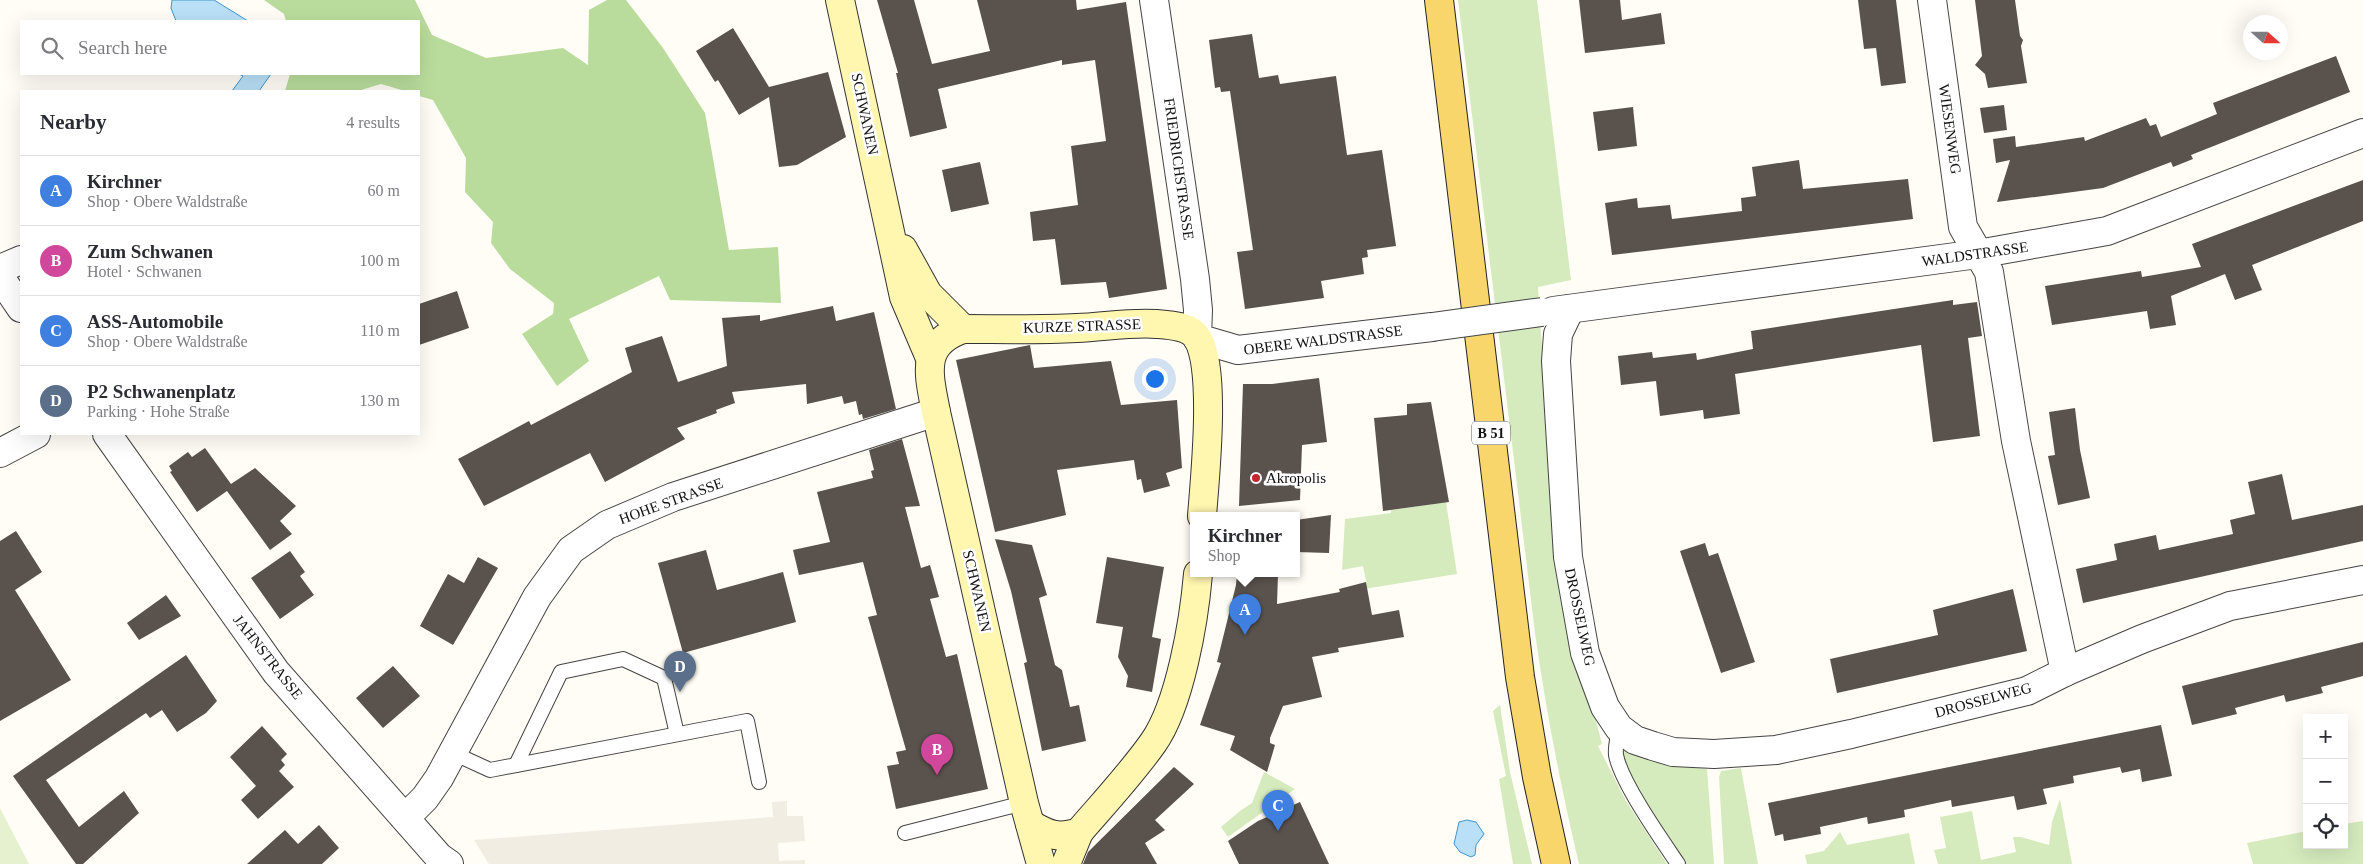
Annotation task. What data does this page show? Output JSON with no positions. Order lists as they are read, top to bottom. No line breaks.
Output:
{"streets":{"main road":["B 51"],"street":["SCHWANEN","WIESENWEG","FRIEDRICHSTRASSE","WALDSTRASSE","KURZE STRASSE","OBERE WALDSTRASSE","HOHE STRASSE","DROSSELWEG","JAHNSTRASSE"]},"crossings":[["SCHWANEN","KURZE STRASSE"],["SCHWANEN","HOHE STRASSE"],["WIESENWEG","WALDSTRASSE"],["FRIEDRICHSTRASSE","KURZE STRASSE"],["FRIEDRICHSTRASSE","OBERE WALDSTRASSE"],["WALDSTRASSE","OBERE WALDSTRASSE"],["WALDSTRASSE","DROSSELWEG"],["KURZE STRASSE","OBERE WALDSTRASSE"],["OBERE WALDSTRASSE","DROSSELWEG"],["HOHE STRASSE","JAHNSTRASSE"]],"places":["Akropolis"],"north":"right","page":{"search":"Search here","heading":["Nearby","4 results"],"list":[{"mark":"A","name":"Kirchner","note":"Shop · Obere Waldstraße","value":"60 m"},{"mark":"B","name":"Zum Schwanen","note":"Hotel · Schwanen","value":"100 m"},{"mark":"C","name":"ASS-Automobile","note":"Shop · Obere Waldstraße","value":"110 m"},{"mark":"D","name":"P2 Schwanenplatz","note":"Parking · Hohe Straße","value":"130 m"}],"popup":["Kirchner","Shop"],"pins":["A","D","B","C"],"map_buttons":["+","−"]}}
